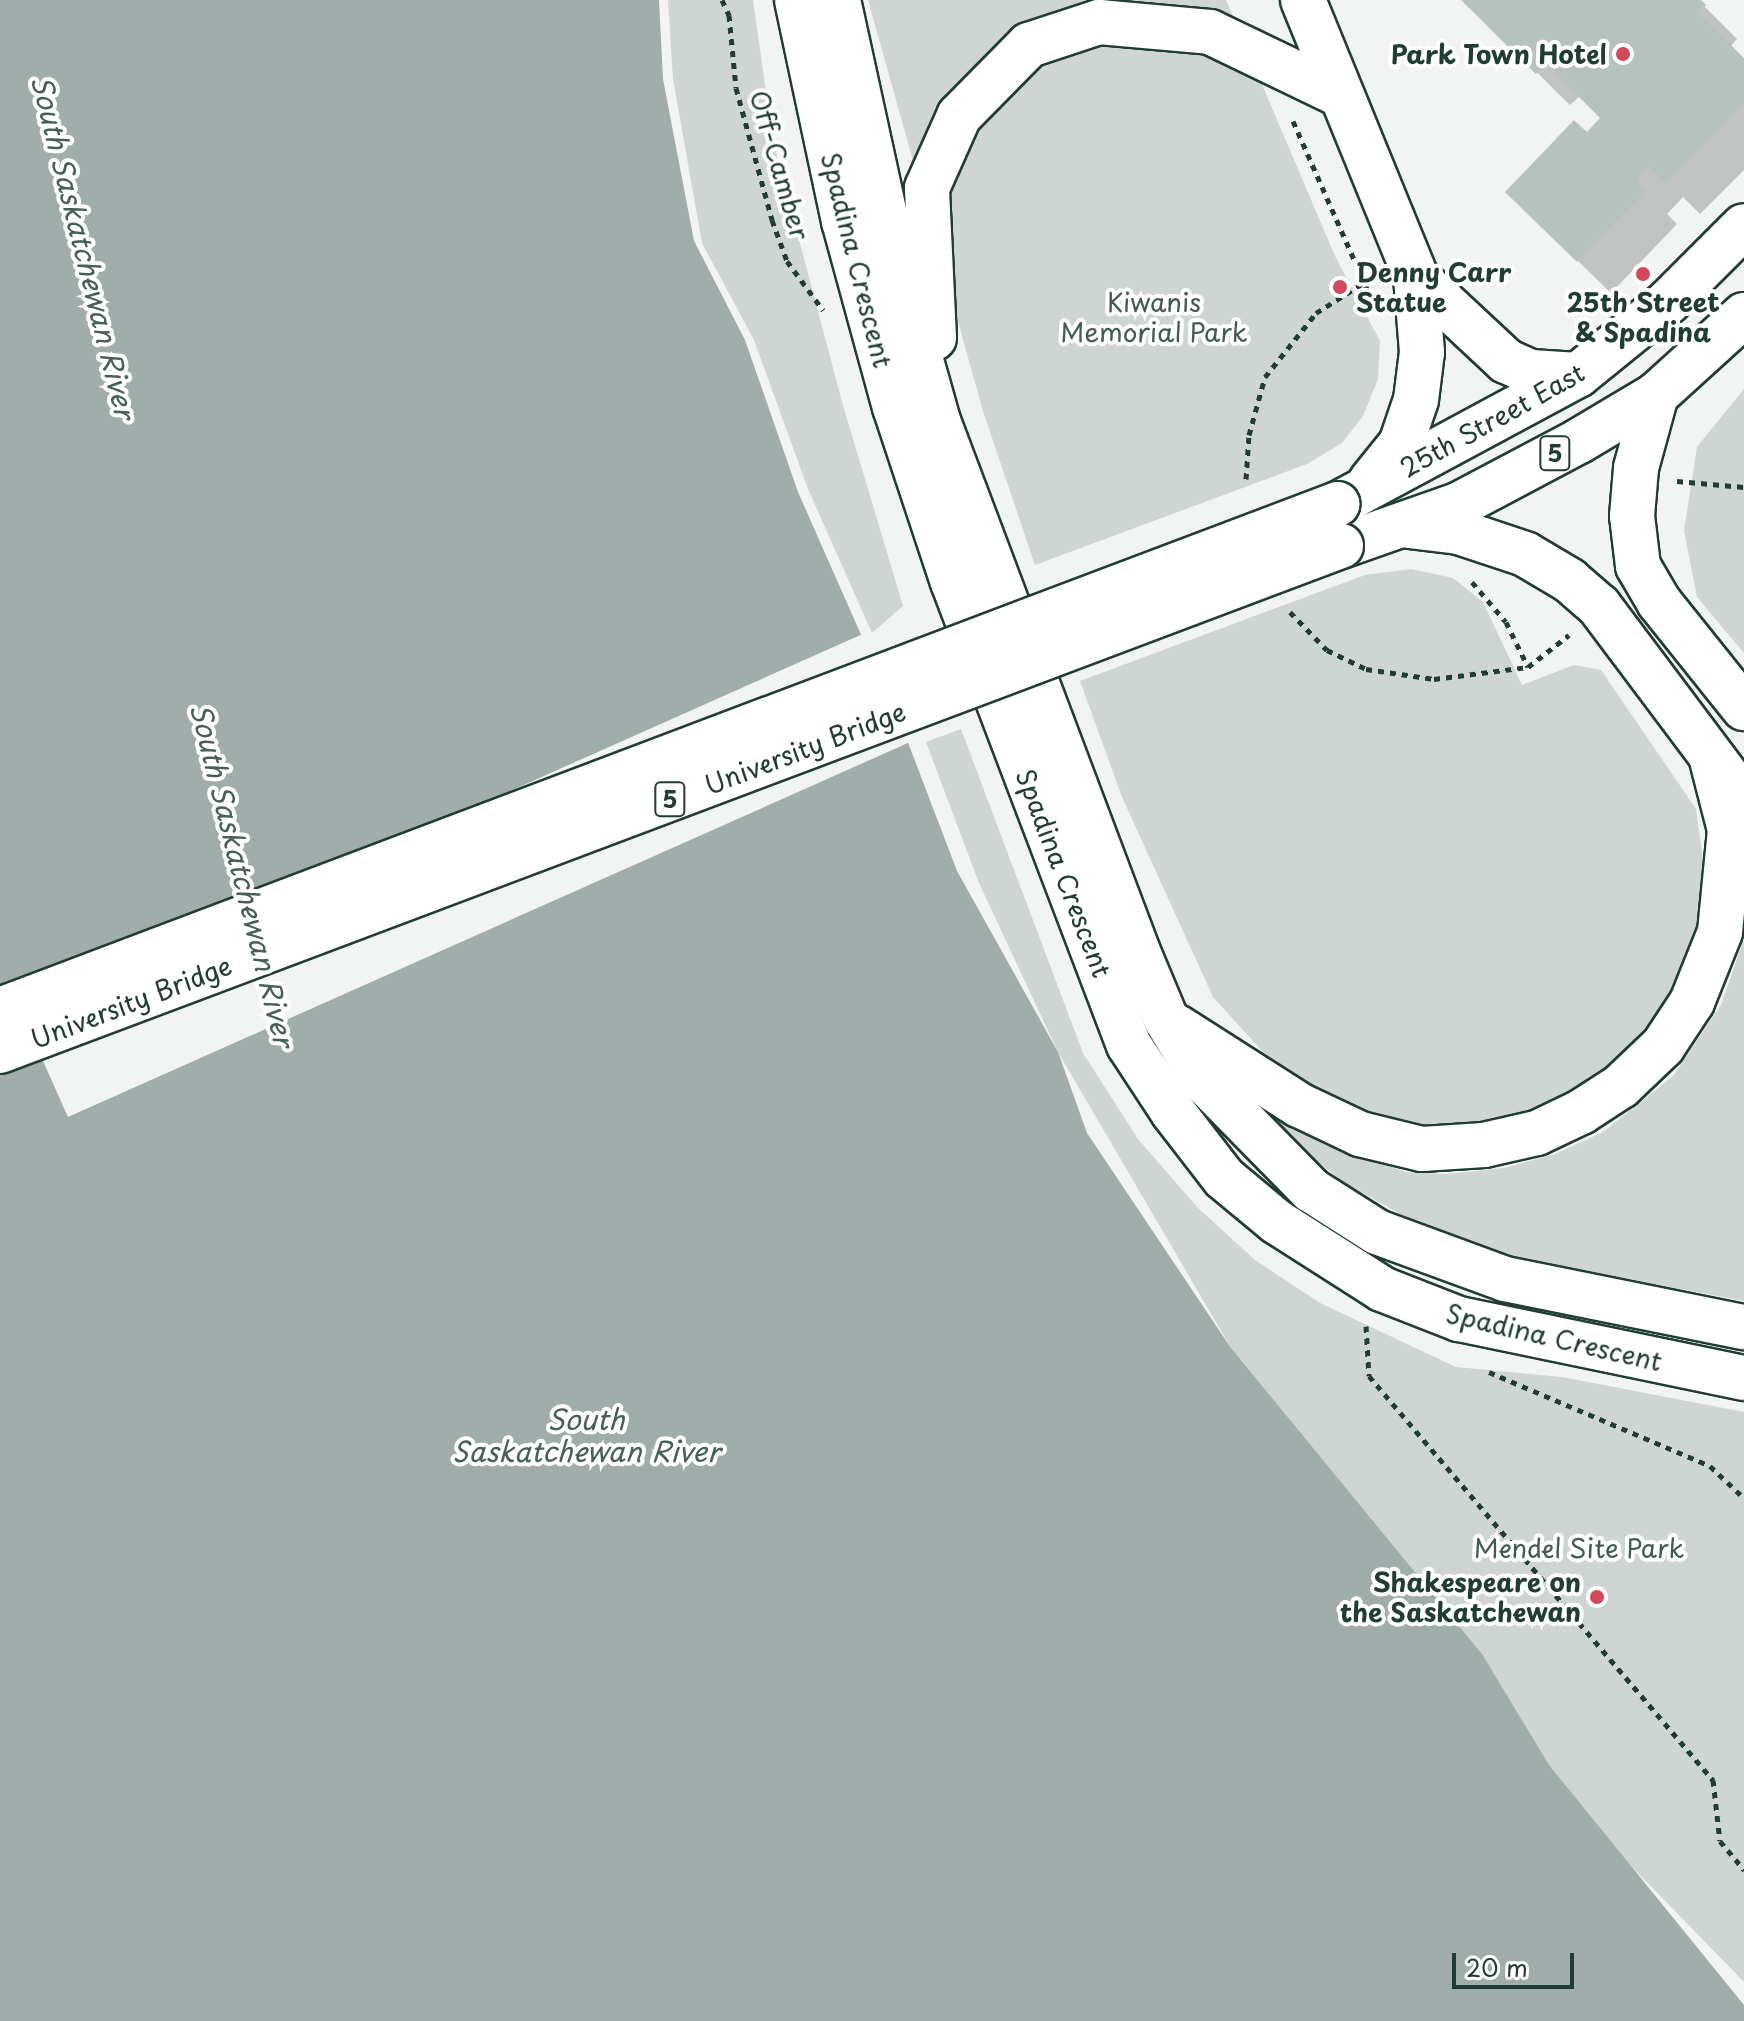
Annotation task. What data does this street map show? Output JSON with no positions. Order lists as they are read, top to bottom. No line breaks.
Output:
{"streets":{"street":["Spadina Crescent","25th Street East","5","University Bridge"],"path":["Off-Camber"]},"crossings":[["25th Street East","University Bridge"]],"water":["South Saskatchewan River"],"parks":["Kiwanis Memorial Park","Mendel Site Park"],"places":["Park Town Hotel","25th Street & Spadina","Denny Carr Statue","Shakespeare on the Saskatchewan"],"scale_bar":"20 m"}
